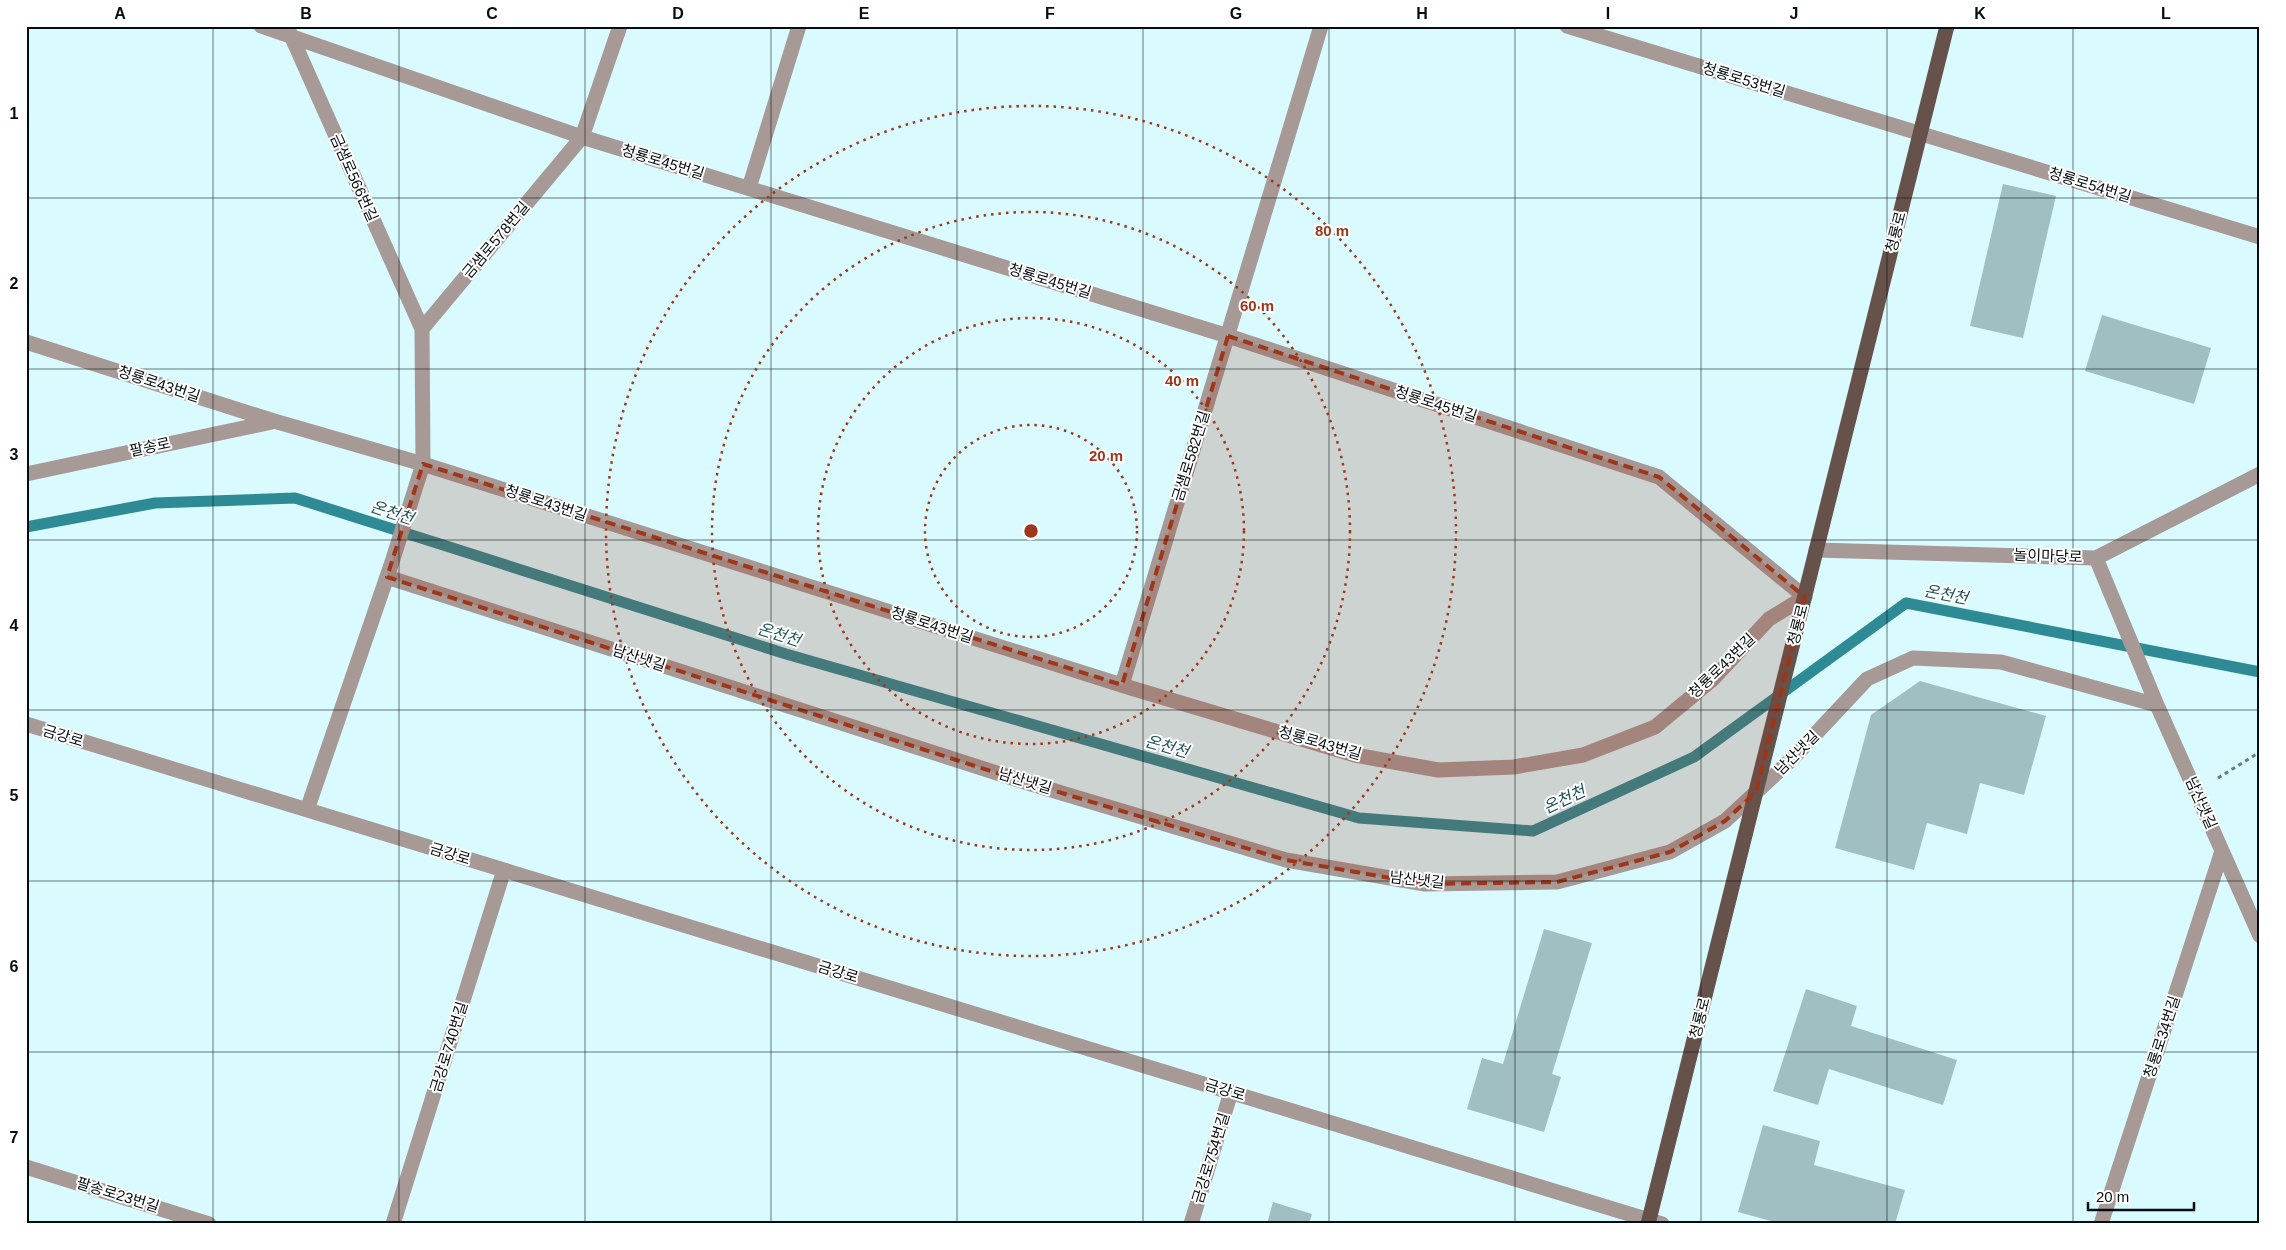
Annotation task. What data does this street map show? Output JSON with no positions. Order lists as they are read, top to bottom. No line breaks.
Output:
{"streets":{"main road":["청룡로"],"street":["청룡로53번길","청룡로45번길","금샘로566번길","청룡로54번길","금샘로578번길","청룡로43번길","팔송로","금샘로582번길","놀이마당로","남산냇길","금강로","청룡로34번길","금강로740번길","금강로754번길","팔송로23번길"]},"crossings":[["청룡로53번길","청룡로54번길"],["청룡로53번길","청룡로"],["청룡로45번길","금샘로566번길"],["청룡로45번길","청룡로"],["청룡로45번길","금샘로578번길"],["청룡로45번길","청룡로43번길"],["청룡로45번길","금샘로582번길"],["금샘로566번길","금샘로578번길"],["청룡로54번길","청룡로"],["청룡로","청룡로43번길"],["청룡로","놀이마당로"],["청룡로","남산냇길"],["청룡로","금강로"],["청룡로43번길","팔송로"],["청룡로43번길","금샘로582번길"],["남산냇길","청룡로34번길"],["금강로","금강로740번길"],["금강로","금강로754번길"]],"water":["온천천"],"scale_bar":"20 m","grid":{"columns":["A","B","C","D","E","F","G","H","I","J","K","L"],"rows":["1","2","3","4","5","6","7"]},"rings":["80 m","60 m","40 m","20 m"]}
